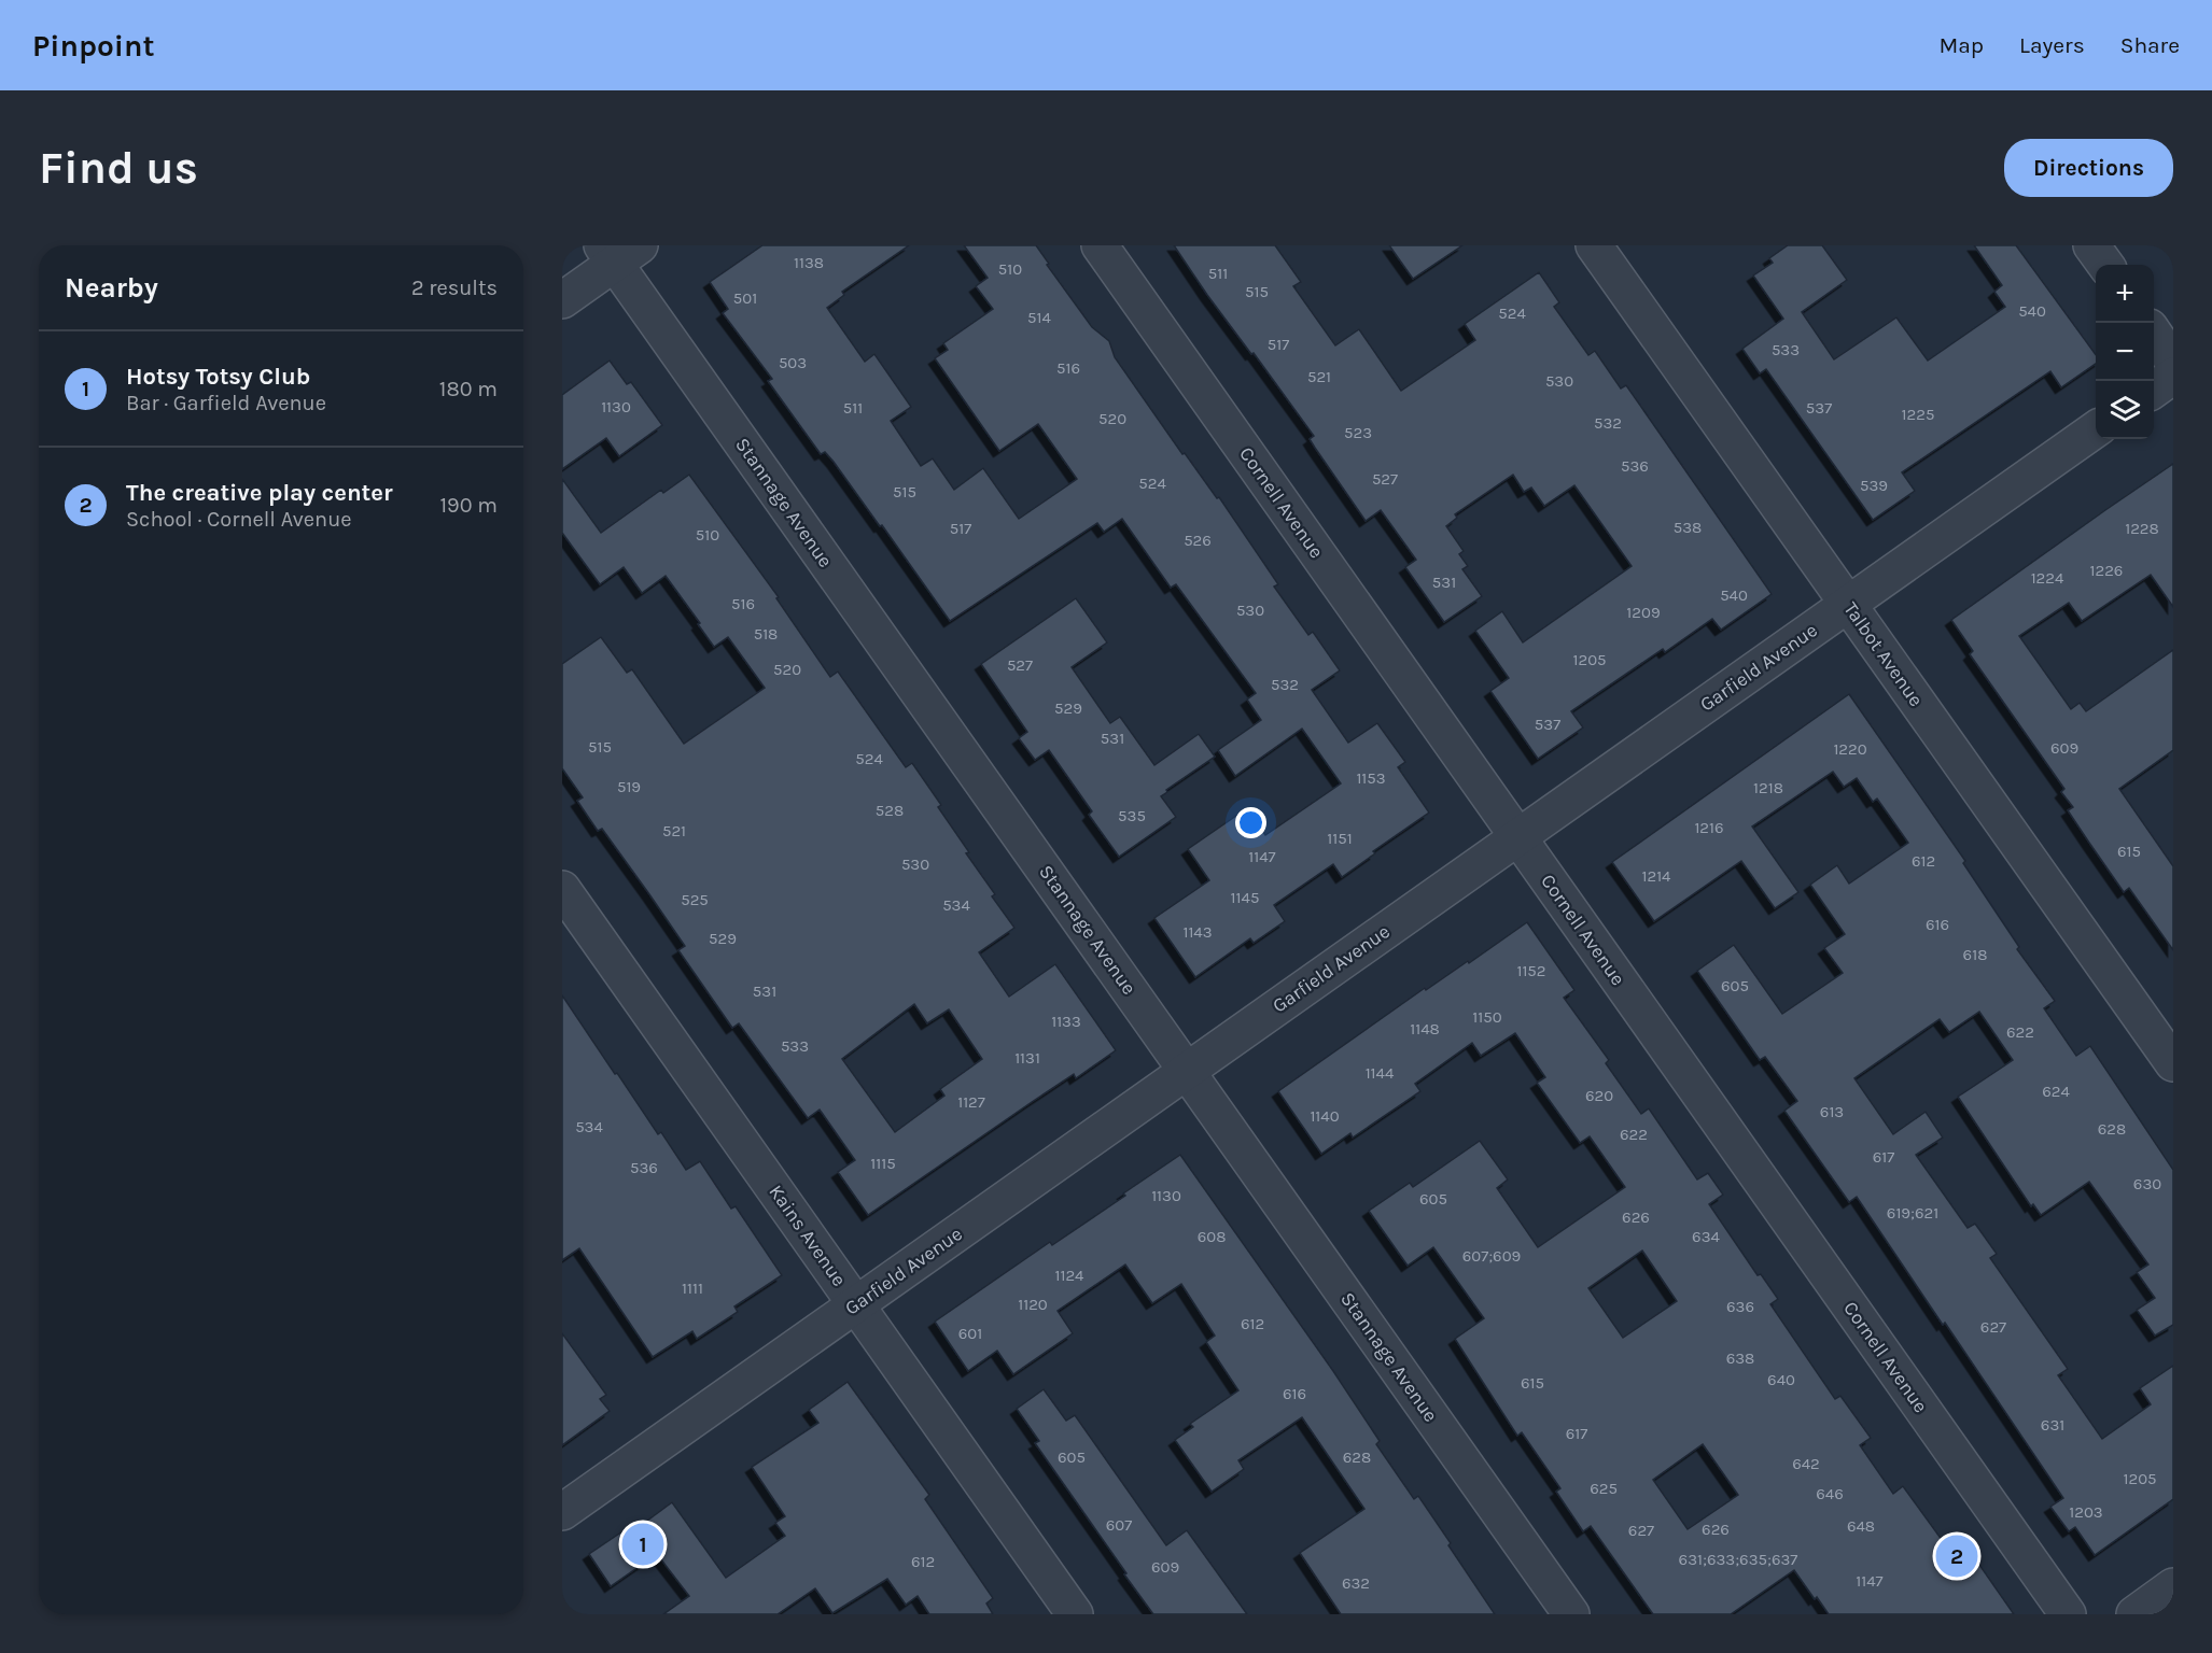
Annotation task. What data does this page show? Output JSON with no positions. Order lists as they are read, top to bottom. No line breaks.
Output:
{"streets":{"street":["Stannage Avenue","Cornell Avenue","Talbot Avenue","Garfield Avenue","Kains Avenue"]},"crossings":[["Stannage Avenue","Garfield Avenue"],["Cornell Avenue","Garfield Avenue"],["Talbot Avenue","Garfield Avenue"],["Garfield Avenue","Kains Avenue"]],"house_numbers":["1138","510","511","515","501","540","524","514","517","533","503","516","521","530","1130","511","537","1225","520","532","523","536","527","524","539","515","538","517","1228","510","526","1226","1224","531","540","516","530","1209","518","1205","527","520","532","529","537","531","515","609","1220","524","1153","519","1218","528","535","1216","521","1151","615","1147","612","530","1214","1145","525","534","616","1143","529","618","1152","605","531","1150","1133","1148","622","533","1131","1144","624","620","1127","613","1140","534","628","622","617","1115","536","630","1130","605","619;621","626","608","634","607;609","1124","1111","1120","636","612","627","601","638","640","615","616","631","617","605","628","642","1205","625","646","1203","607","648","626","627","631;633;635;637","612","609","1147","632"],"page":{"header":"Pinpoint","nav":["Map","Layers","Share"],"buttons":"Directions","title":"Find us","heading":["Nearby","2 results"],"map_buttons":["+","−"],"list":[{"mark":"1","name":"Hotsy Totsy Club","note":"Bar · Garfield Avenue","value":"180 m"},{"mark":"2","name":"The creative play center","note":"School · Cornell Avenue","value":"190 m"}],"pins":["1","2"]}}
